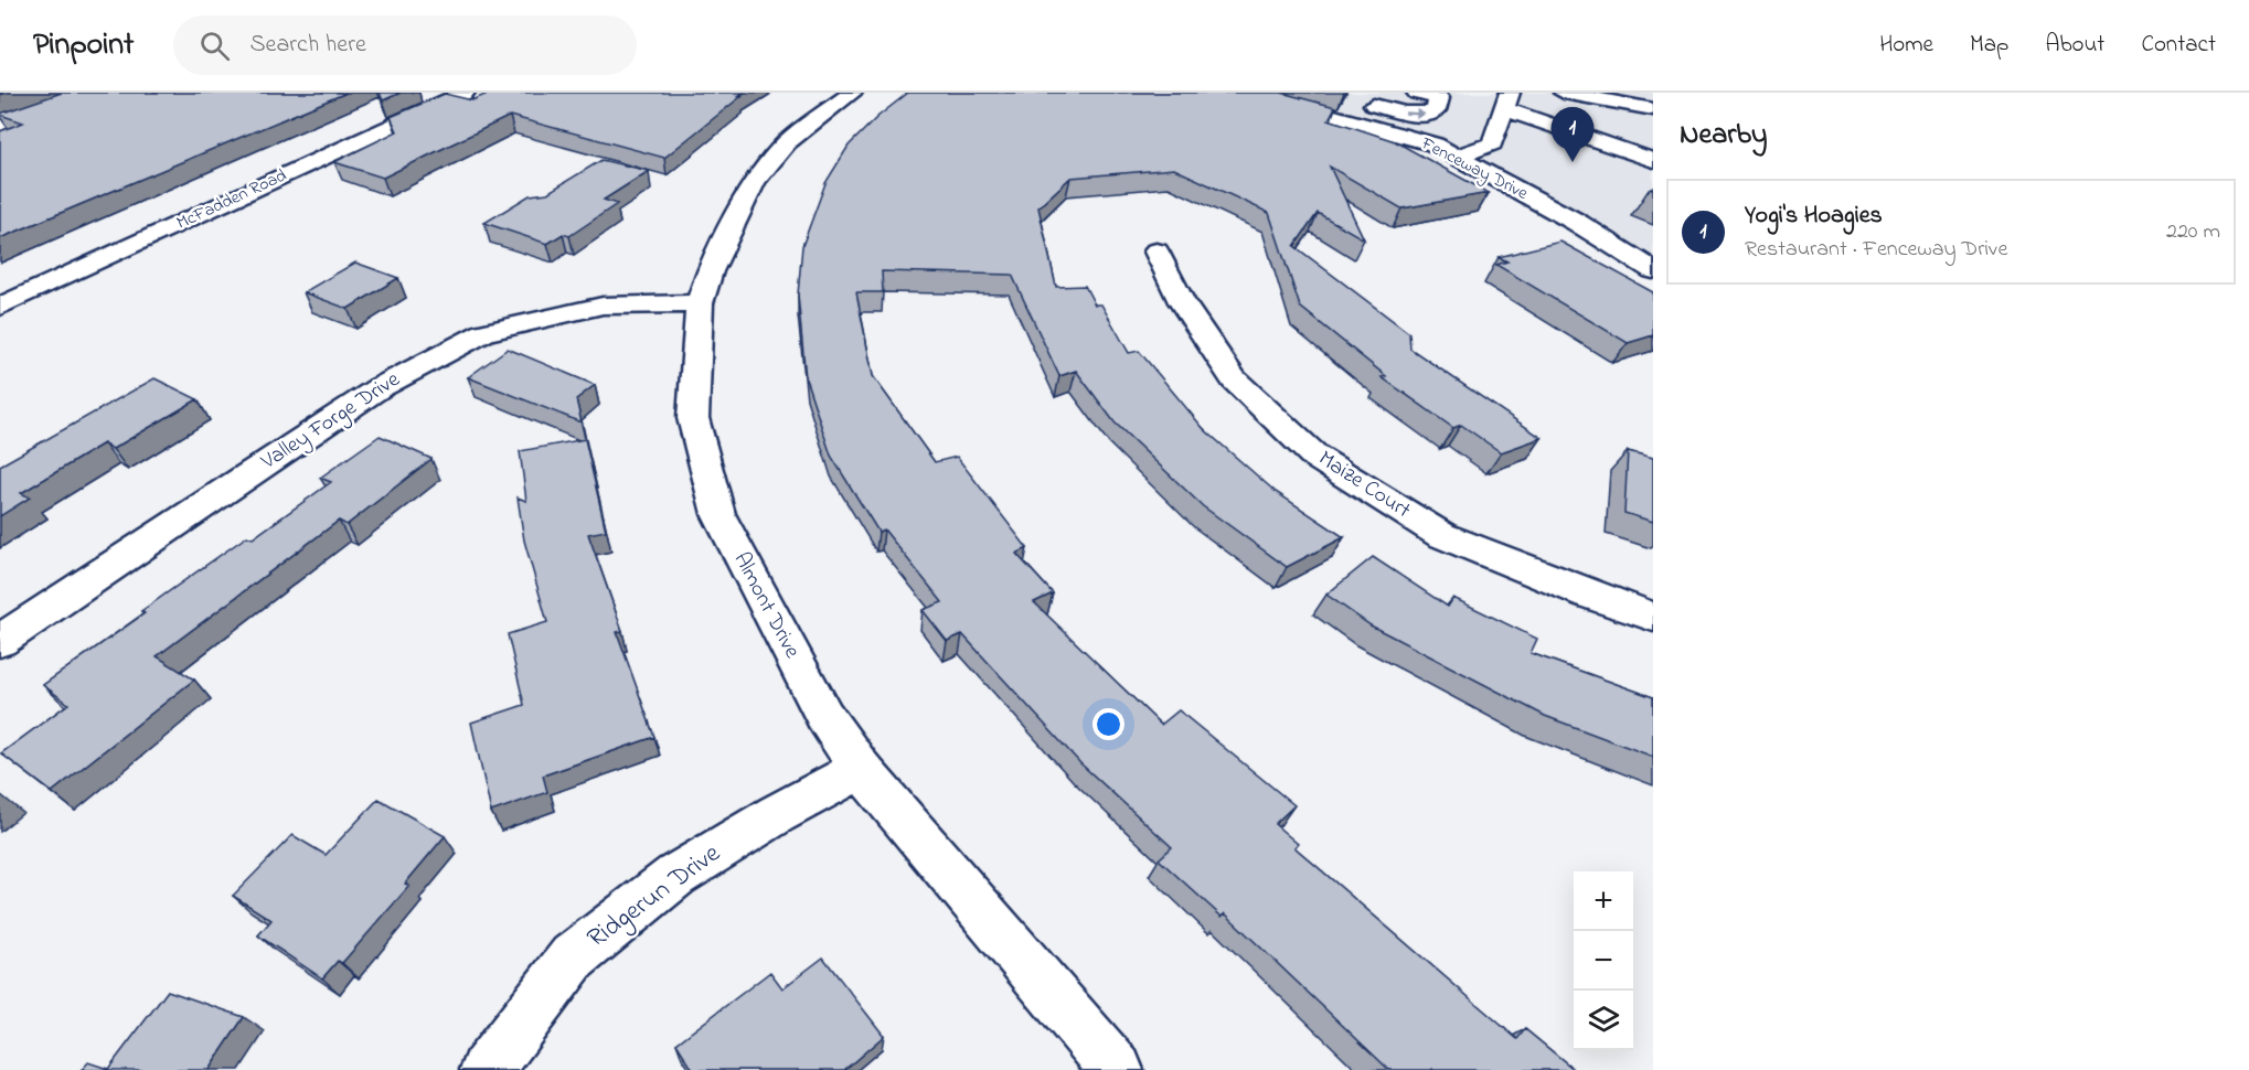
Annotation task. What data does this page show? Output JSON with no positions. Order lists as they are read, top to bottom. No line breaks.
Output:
{"streets":{"street":["Fenceway Drive","McFadden Road","Valley Forge Drive","Maize Court","Almont Drive","Ridgerun Drive"]},"crossings":[["Valley Forge Drive","Almont Drive"],["Almont Drive","Ridgerun Drive"]],"page":{"header":"Pinpoint","search":"Search here","nav":["Home","Map","About","Contact"],"heading":"Nearby","pins":"1","list":[{"mark":"1","name":"Yogi's Hoagies","note":"Restaurant · Fenceway Drive","value":"220 m"}],"map_buttons":["+","−"]}}
